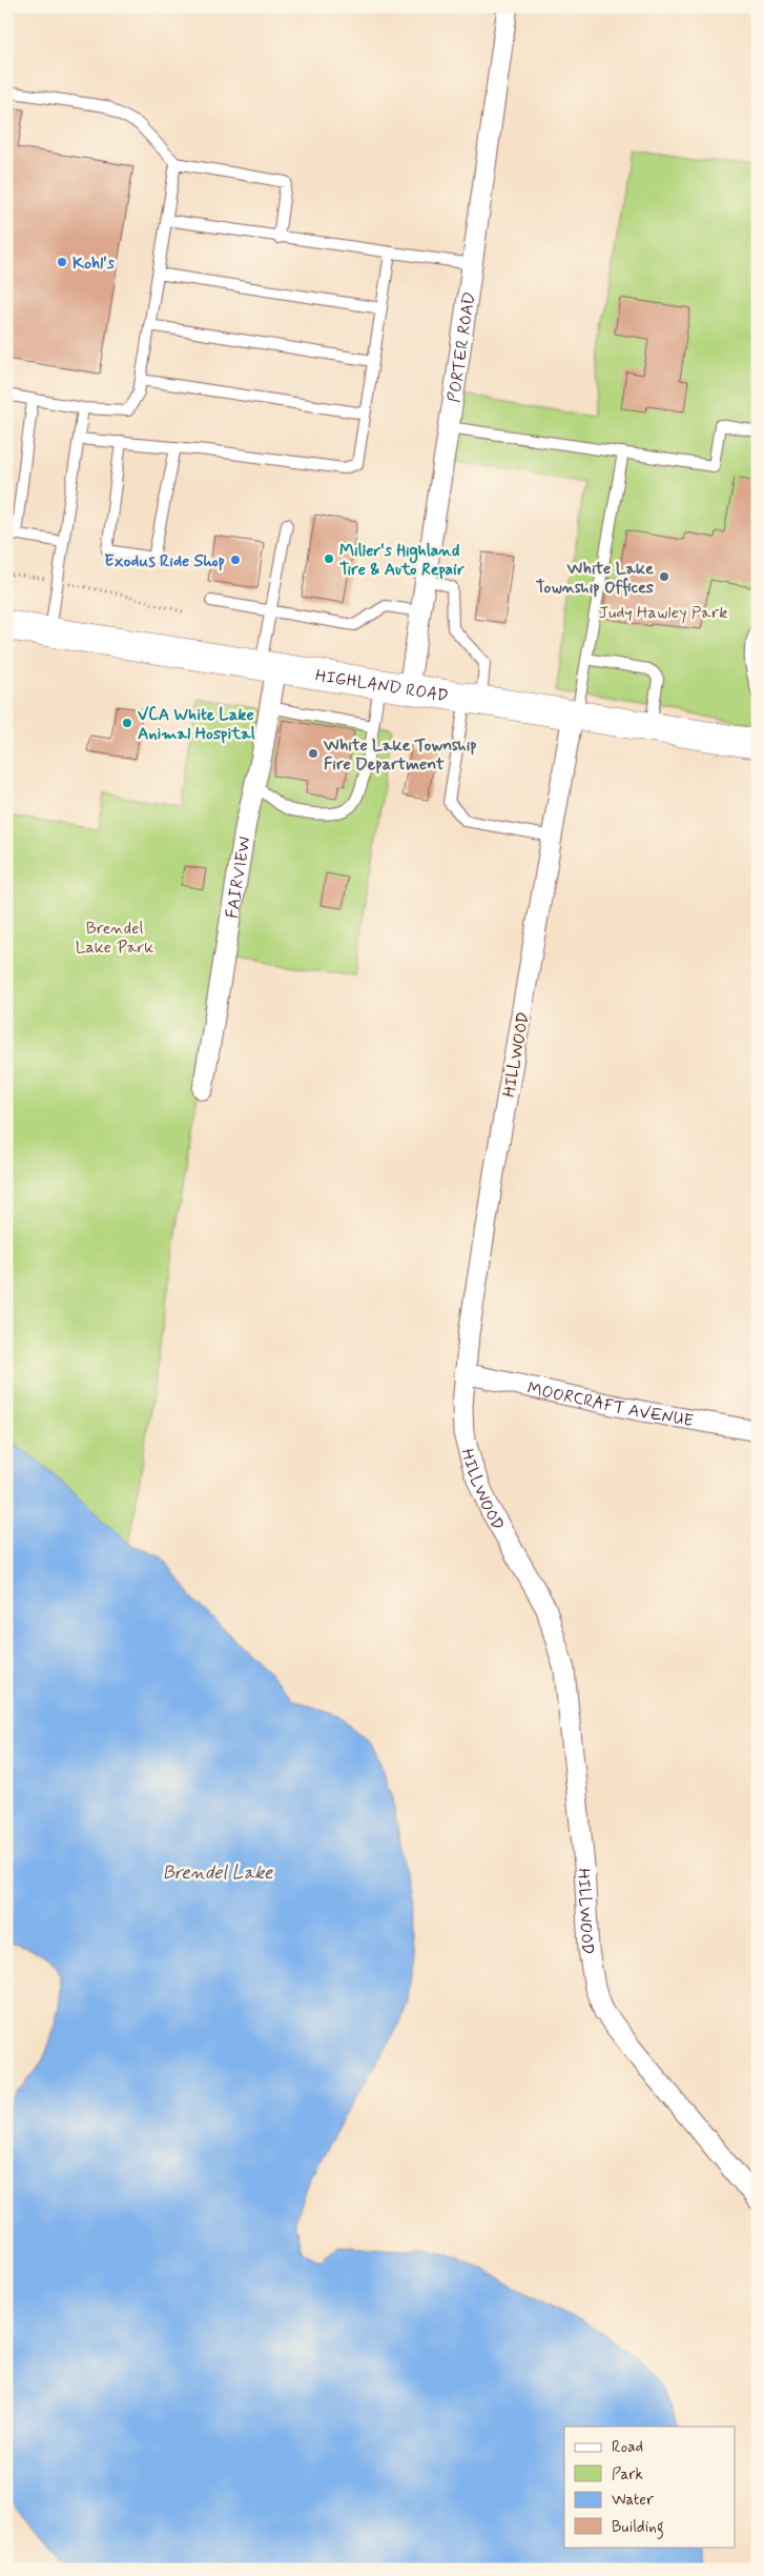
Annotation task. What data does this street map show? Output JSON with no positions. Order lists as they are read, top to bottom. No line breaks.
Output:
{"streets":{"highway":["HIGHLAND ROAD"],"street":["PORTER ROAD","FAIRVIEW","HILLWOOD","MOORCRAFT AVENUE"]},"crossings":[["PORTER ROAD","HIGHLAND ROAD"],["HIGHLAND ROAD","FAIRVIEW"],["HIGHLAND ROAD","HILLWOOD"],["HILLWOOD","MOORCRAFT AVENUE"]],"water":["Brendel Lake"],"parks":["Judy Hawley Park","Brendel Lake Park"],"places":["Kohl's","Miller's Highland Tire & Auto Repair","Exodus Ride Shop","White Lake Township Offices","VCA White Lake Animal Hospital","White Lake Township Fire Department"],"legend":["Road","Park","Water","Building"]}
